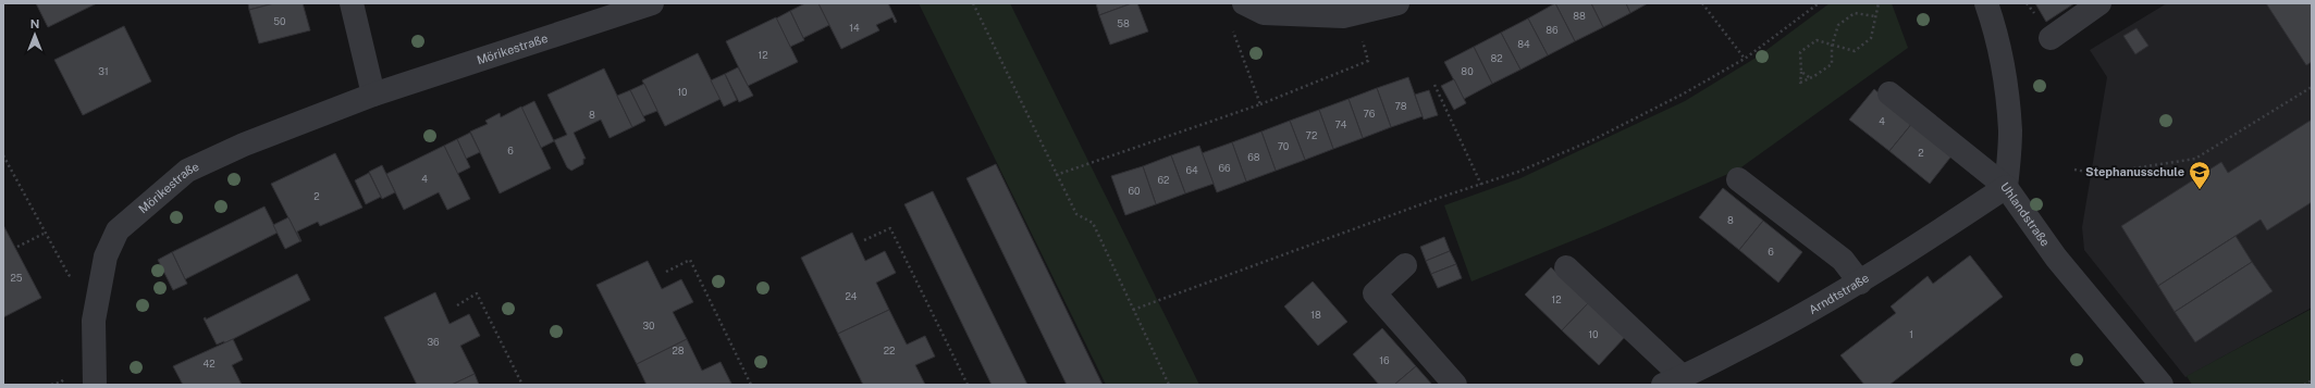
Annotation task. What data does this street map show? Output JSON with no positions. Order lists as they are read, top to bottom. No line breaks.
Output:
{"streets":{"street":["Mörikestraße","Uhlandstraße","Arndtstraße"]},"crossings":[["Uhlandstraße","Arndtstraße"]],"places":{"school or university":["Stephanusschule"]},"house_numbers":["88","50","58","14","86","84","12","82","31","80","10","78","76","8","4","74","72","70","6","2","68","66","64","4","62","60","2","8","6","25","24","12","18","30","10","1","36","28","22","16","42"],"north":"top"}
